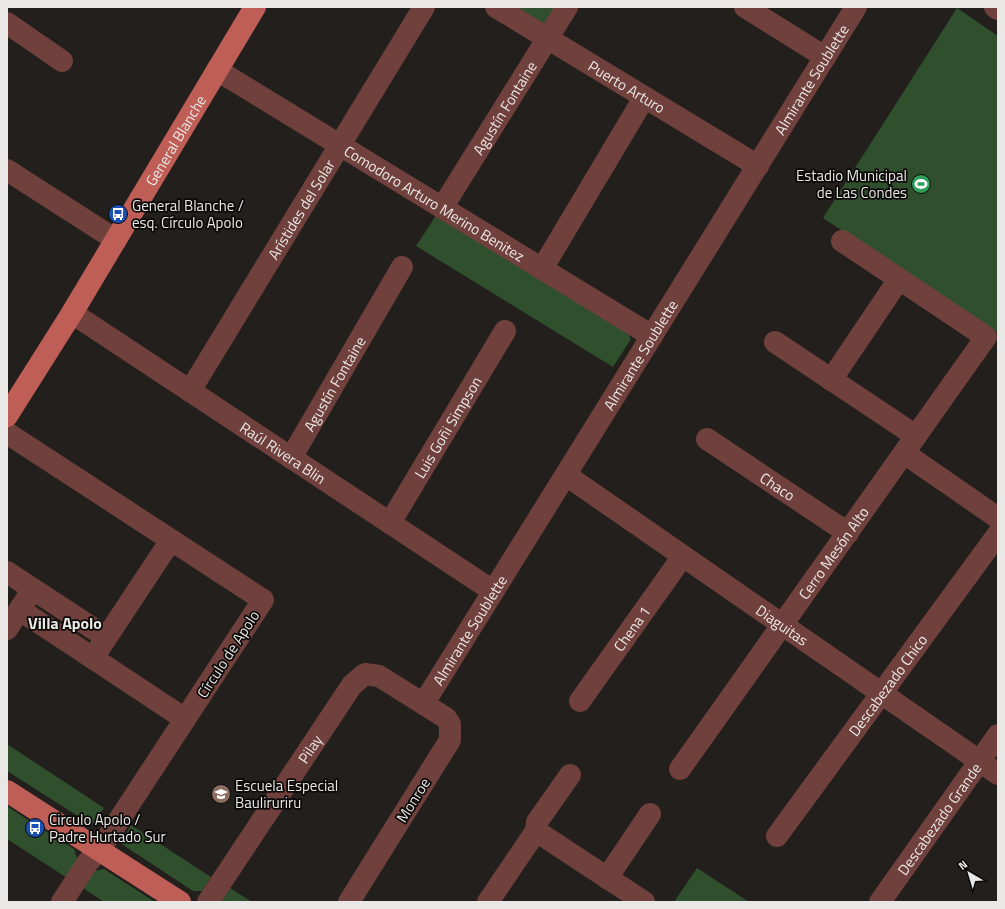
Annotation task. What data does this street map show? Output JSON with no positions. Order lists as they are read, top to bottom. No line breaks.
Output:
{"streets":{"main road":["General Blanche"],"street":["Almirante Soublette","Puerto Arturo","Agustín Fontaine","Comodoro Arturo Merino Benitez","Arístides del Solar","Luis Goñi Simpson","Raúl Rivera Blin","Chaco","Cerro Mesón Alto","Diaguitas","Chena 1","Círculo de Apolo","Descabezado Chico","Pilay","Monroe","Descabezado Grande"]},"crossings":[["Almirante Soublette","Puerto Arturo"],["Almirante Soublette","Comodoro Arturo Merino Benitez"],["Almirante Soublette","Raúl Rivera Blin"],["Almirante Soublette","Diaguitas"],["Almirante Soublette","Pilay"],["Almirante Soublette","Monroe"],["Puerto Arturo","Agustín Fontaine"],["Agustín Fontaine","Comodoro Arturo Merino Benitez"],["Agustín Fontaine","Raúl Rivera Blin"],["General Blanche","Comodoro Arturo Merino Benitez"],["General Blanche","Raúl Rivera Blin"],["Comodoro Arturo Merino Benitez","Arístides del Solar"],["Arístides del Solar","Raúl Rivera Blin"],["Luis Goñi Simpson","Raúl Rivera Blin"],["Chaco","Cerro Mesón Alto"],["Cerro Mesón Alto","Diaguitas"],["Diaguitas","Chena 1"],["Diaguitas","Descabezado Chico"],["Diaguitas","Descabezado Grande"],["Pilay","Monroe"]],"districts":["Villa Apolo"],"places":{"sports":["Estadio Municipal de Las Condes"],"bus stop":["General Blanche / esq. Círculo Apolo","Circulo Apolo / Padre Hurtado Sur"],"school or university":["Escuela Especial Bauliruriru"]},"north":"top left"}
